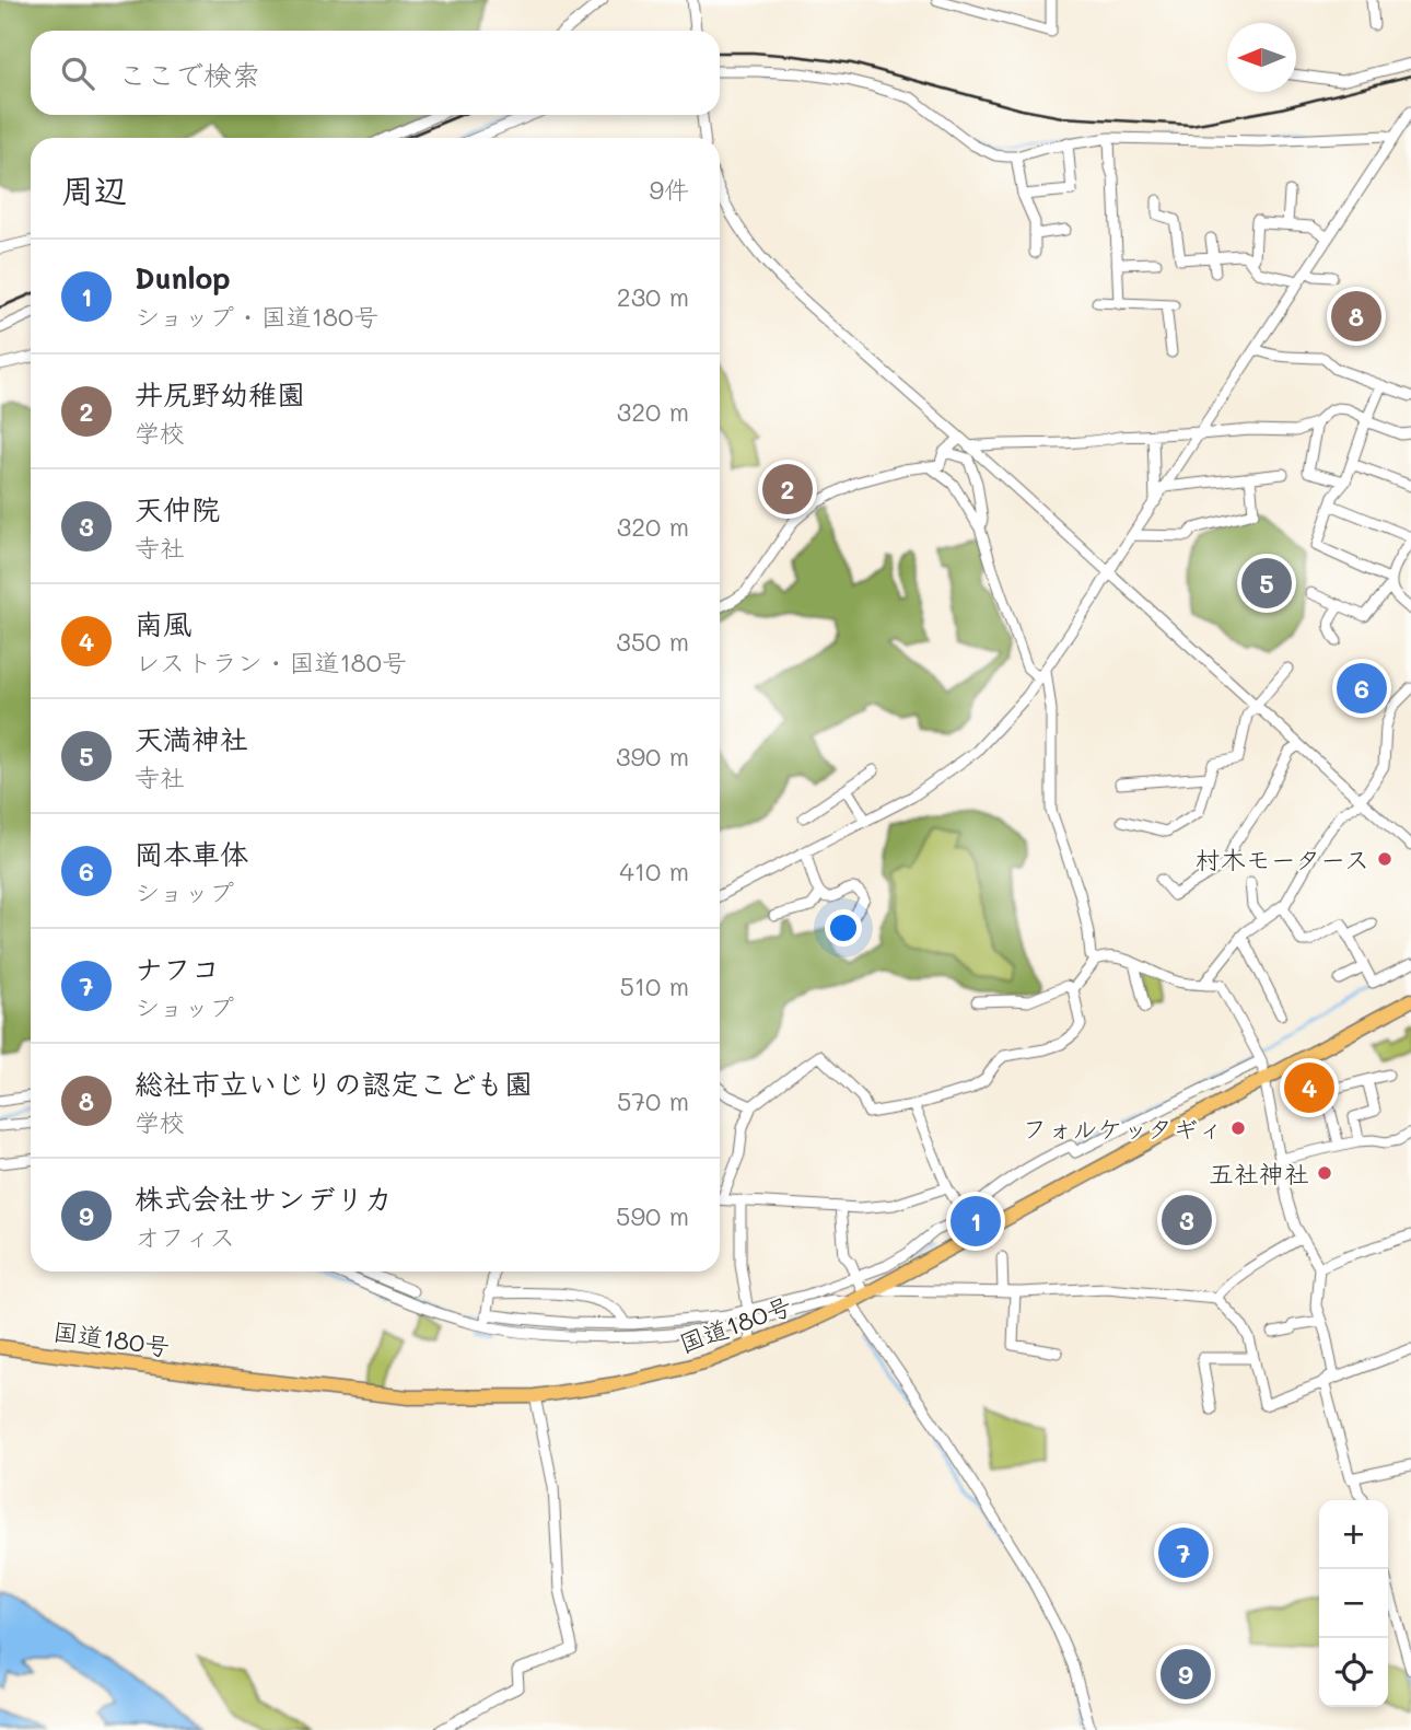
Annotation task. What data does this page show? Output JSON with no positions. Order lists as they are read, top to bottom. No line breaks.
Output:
{"streets":{"highway":["国道180号"]},"places":["村木モータース","フォルケッタギィ","五社神社"],"north":"left","page":{"search":"ここで検索","heading":["周辺","9件"],"list":[{"mark":"1","name":"Dunlop","note":"ショップ · 国道180号","value":"230 m"},{"mark":"2","name":"井尻野幼稚園","note":"学校","value":"320 m"},{"mark":"3","name":"天仲院","note":"寺社","value":"320 m"},{"mark":"4","name":"南風","note":"レストラン · 国道180号","value":"350 m"},{"mark":"5","name":"天満神社","note":"寺社","value":"390 m"},{"mark":"6","name":"岡本車体","note":"ショップ","value":"410 m"},{"mark":"7","name":"ナフコ","note":"ショップ","value":"510 m"},{"mark":"8","name":"総社市立いじりの認定こども園","note":"学校","value":"570 m"},{"mark":"9","name":"株式会社サンデリカ","note":"オフィス","value":"590 m"}],"pins":["8","2","5","6","4","3","1","7","9"],"map_buttons":["+","−"]}}
